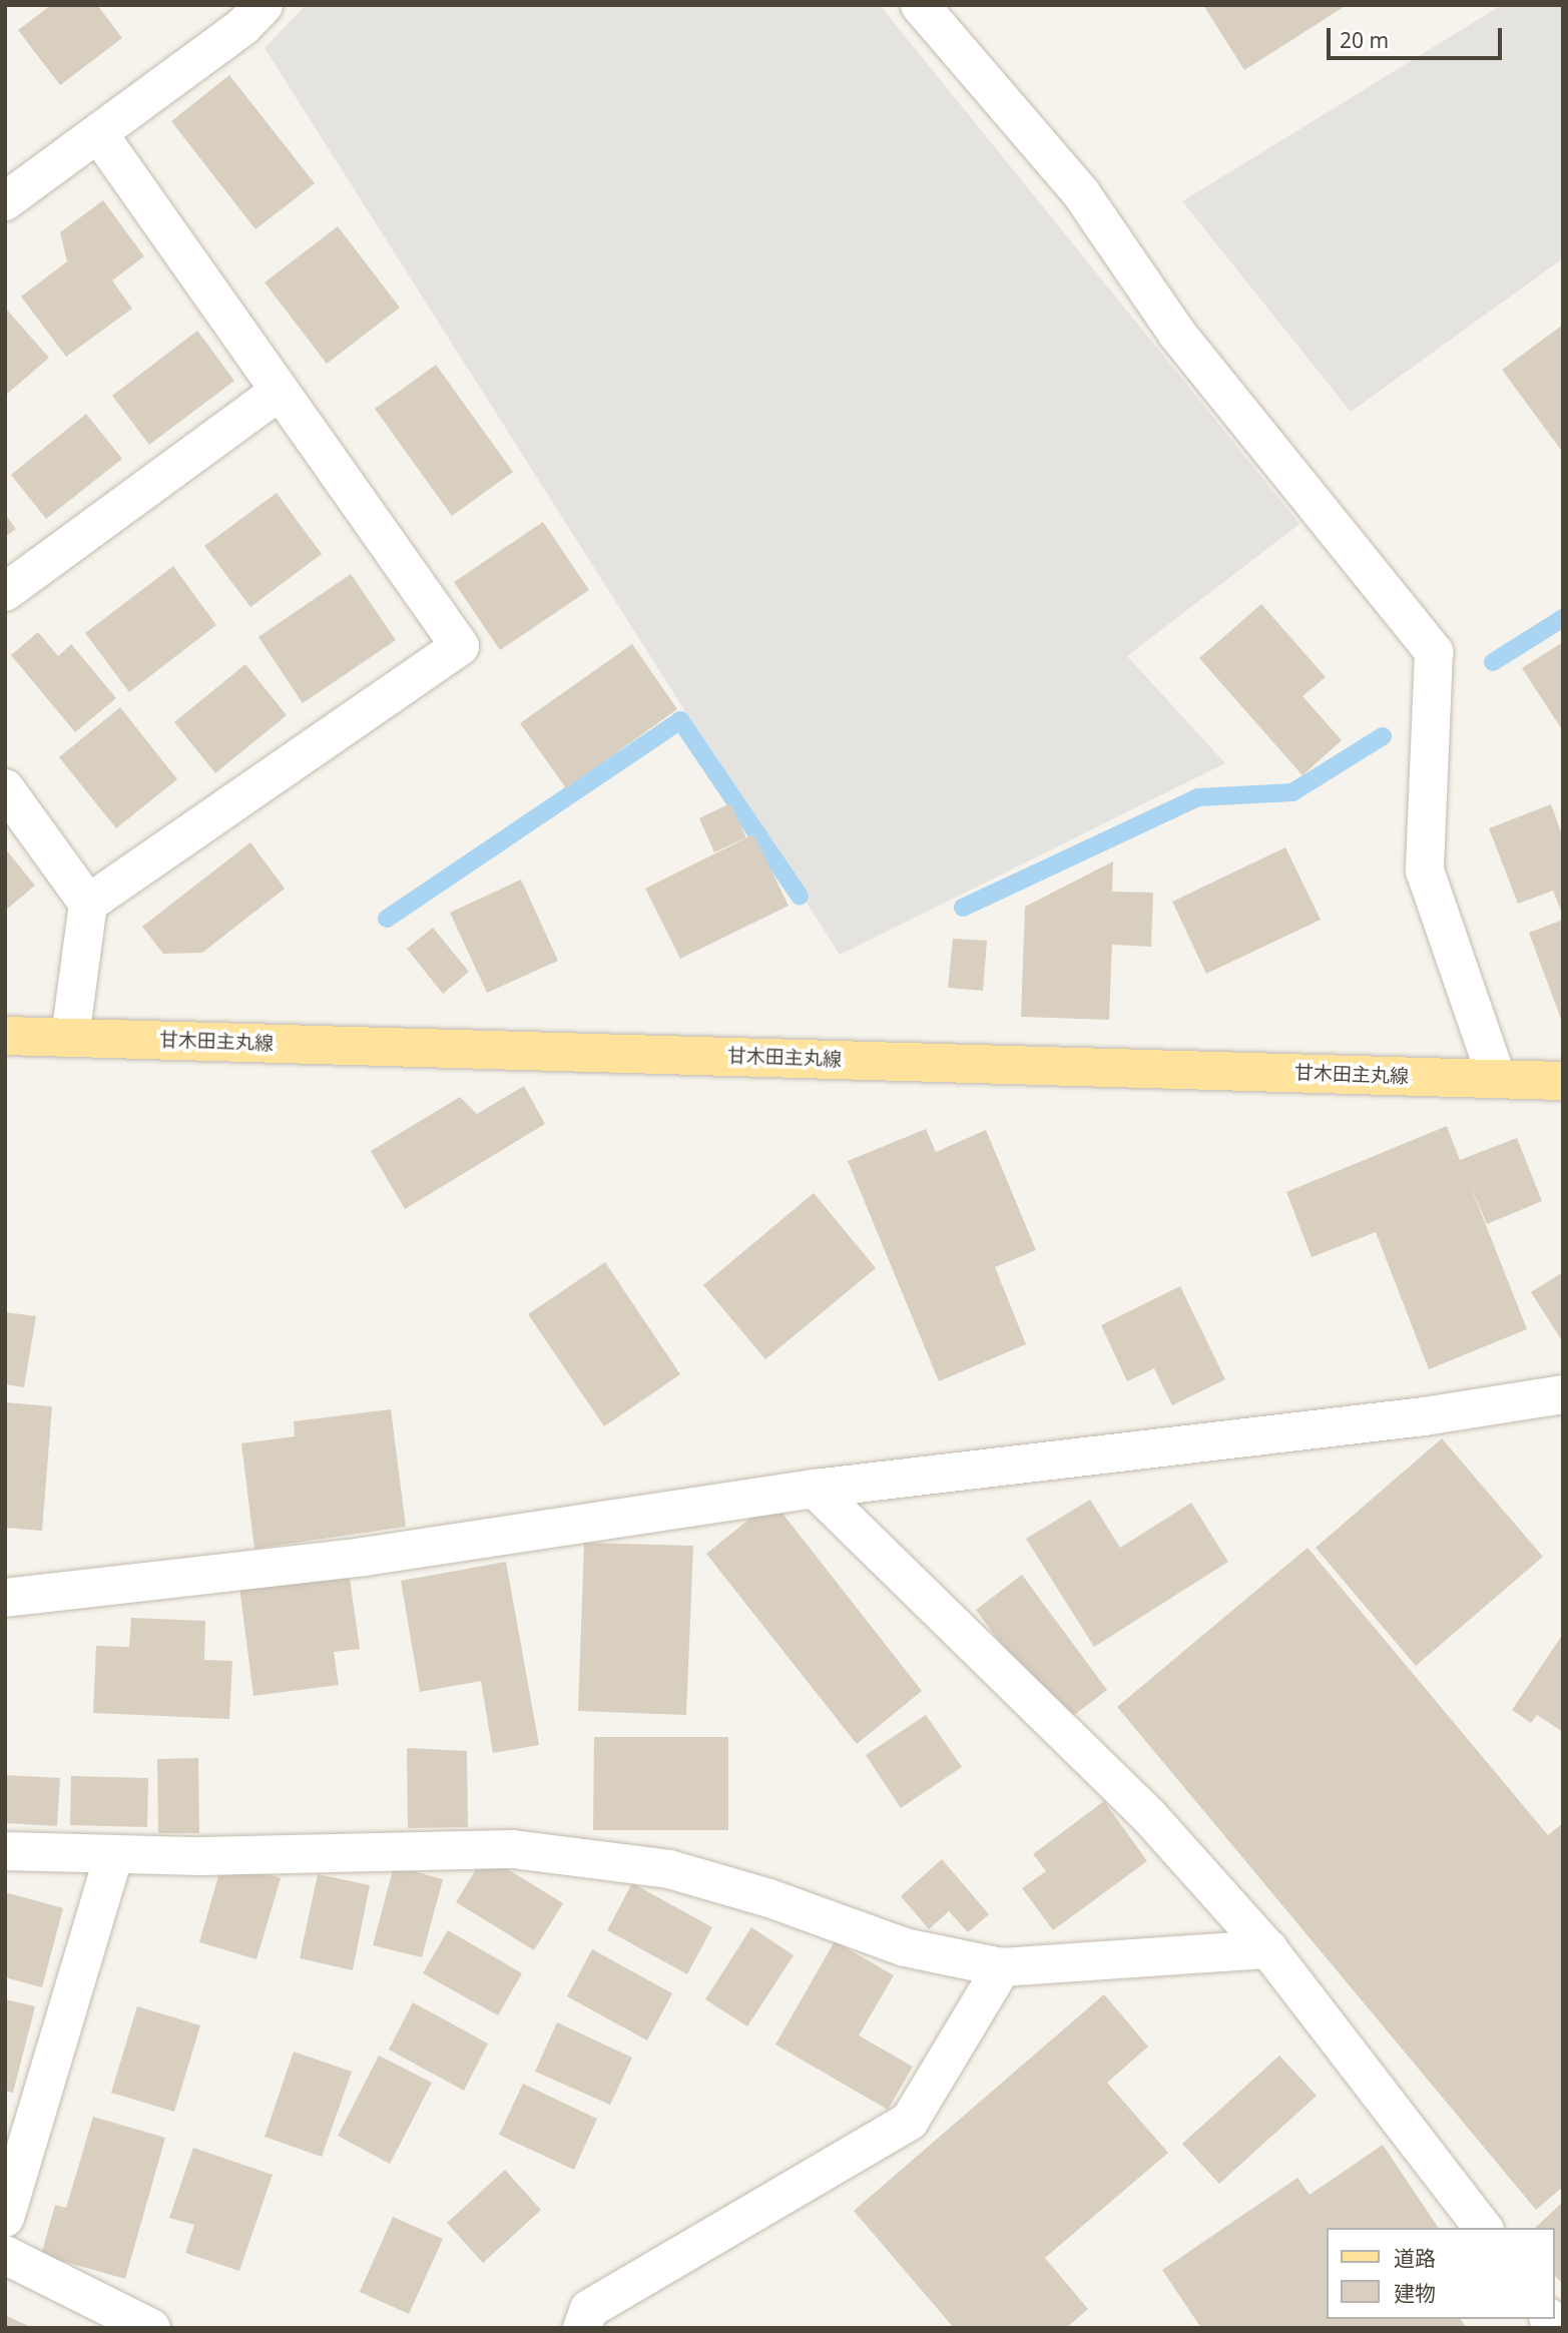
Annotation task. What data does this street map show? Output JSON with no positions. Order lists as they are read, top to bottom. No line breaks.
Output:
{"streets":{"main road":["甘木田主丸線"]},"legend":["道路","建物"],"scale_bar":"20 m"}
